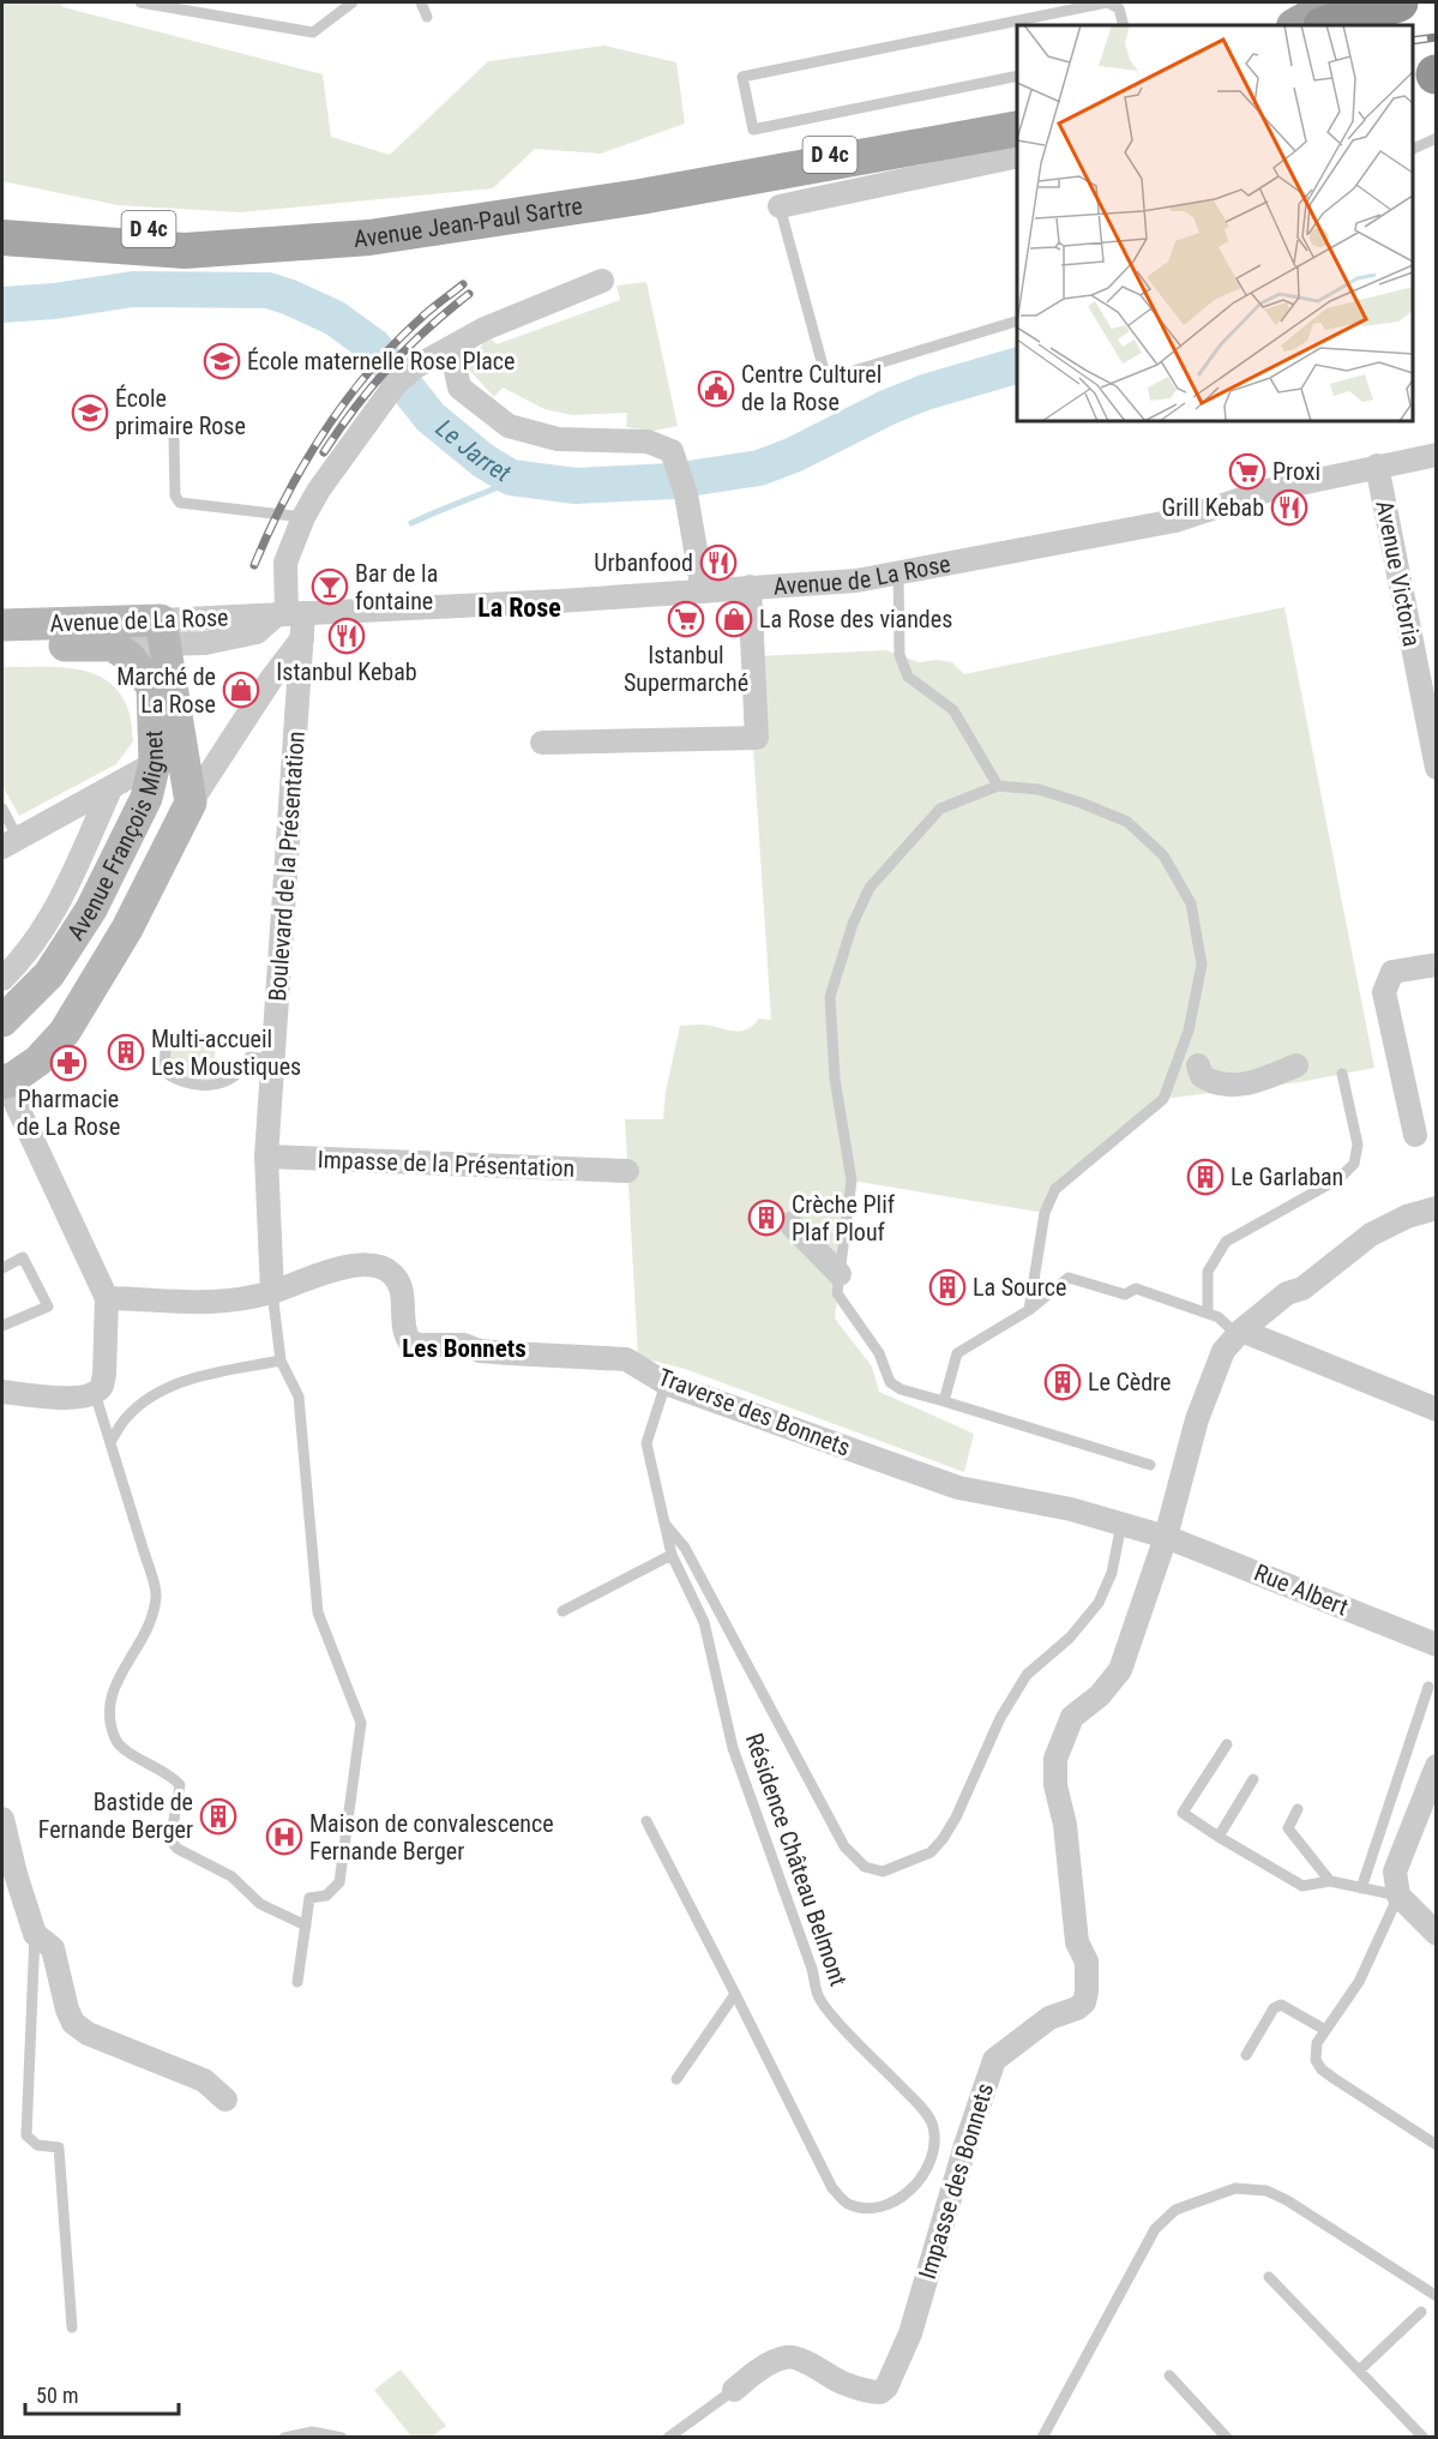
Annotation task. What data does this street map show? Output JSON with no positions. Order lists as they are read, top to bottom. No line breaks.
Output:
{"streets":{"main road":["D 4c","Avenue Jean-Paul Sartre"],"street":["Avenue de La Rose","Avenue Victoria","Avenue François Mignet","Boulevard de la Présentation","Impasse de la Présentation","Traverse des Bonnets","Rue Albert","Impasse des Bonnets"],"lane":["Résidence Château Belmont"]},"crossings":[["Avenue de La Rose","Avenue Victoria"],["Avenue de La Rose","Avenue François Mignet"],["Avenue de La Rose","Boulevard de la Présentation"],["Avenue François Mignet","Boulevard de la Présentation"],["Boulevard de la Présentation","Impasse de la Présentation"],["Boulevard de la Présentation","Traverse des Bonnets"],["Traverse des Bonnets","Rue Albert"],["Traverse des Bonnets","Résidence Château Belmont"],["Traverse des Bonnets","Impasse des Bonnets"],["Rue Albert","Impasse des Bonnets"]],"districts":["La Rose","Les Bonnets"],"water":["Le Jarret"],"places":{"school or university":["École maternelle Rose Place","École primaire Rose"],"public building":["Centre Culturel de la Rose"],"supermarket":["Proxi","Istanbul Supermarché"],"restaurant":["Grill Kebab","Urbanfood","Istanbul Kebab"],"bar":["Bar de la fontaine"],"shop":["La Rose des viandes","Marché de La Rose"],"building":["Multi-accueil Les Moustiques","Le Garlaban","Crèche Plif Plaf Plouf","La Source","Le Cèdre","Bastide de Fernande Berger"],"pharmacy":["Pharmacie de La Rose"],"hospital":["Maison de convalescence Fernande Berger"]},"scale_bar":"50 m"}
